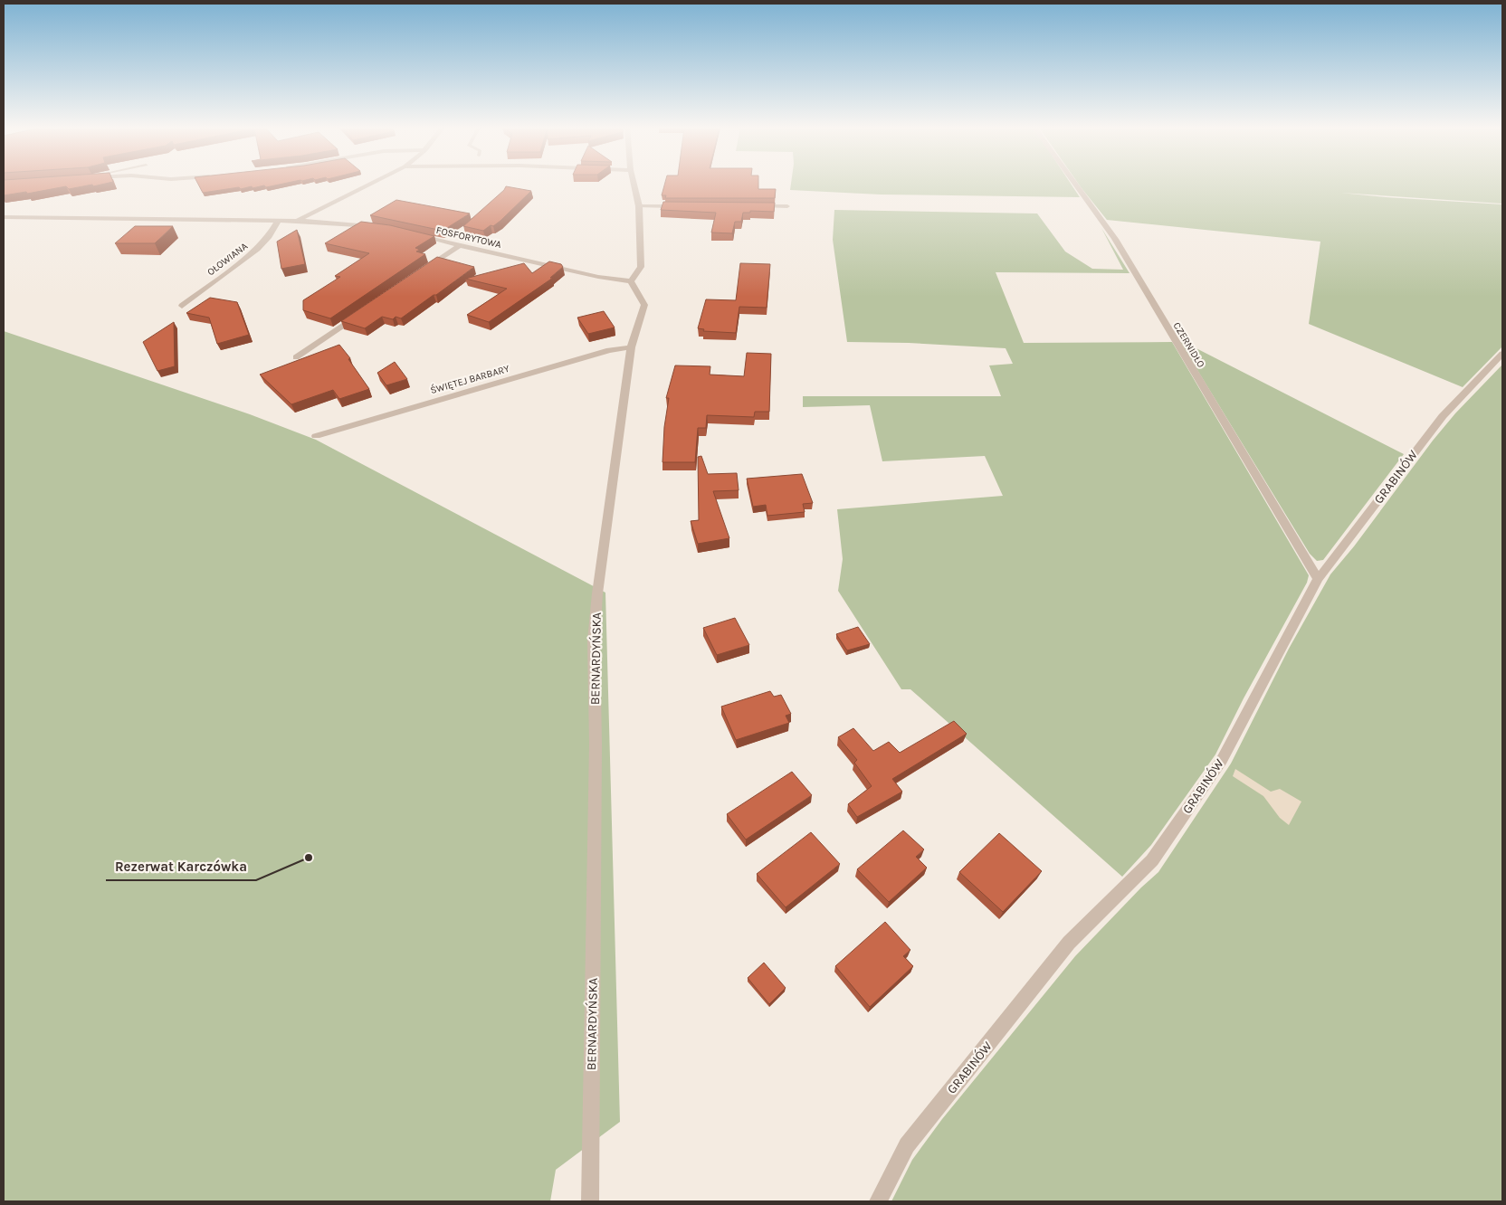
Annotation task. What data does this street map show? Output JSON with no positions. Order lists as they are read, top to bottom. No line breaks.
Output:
{"streets":{"street":["FOSFORYTOWA","OŁOWIANA","CZERNIDŁO","ŚWIĘTEJ BARBARY","GRABINÓW","BERNARDYŃSKA"]},"crossings":[["FOSFORYTOWA","BERNARDYŃSKA"],["CZERNIDŁO","GRABINÓW"],["ŚWIĘTEJ BARBARY","BERNARDYŃSKA"]],"places":["Rezerwat Karczówka"]}
